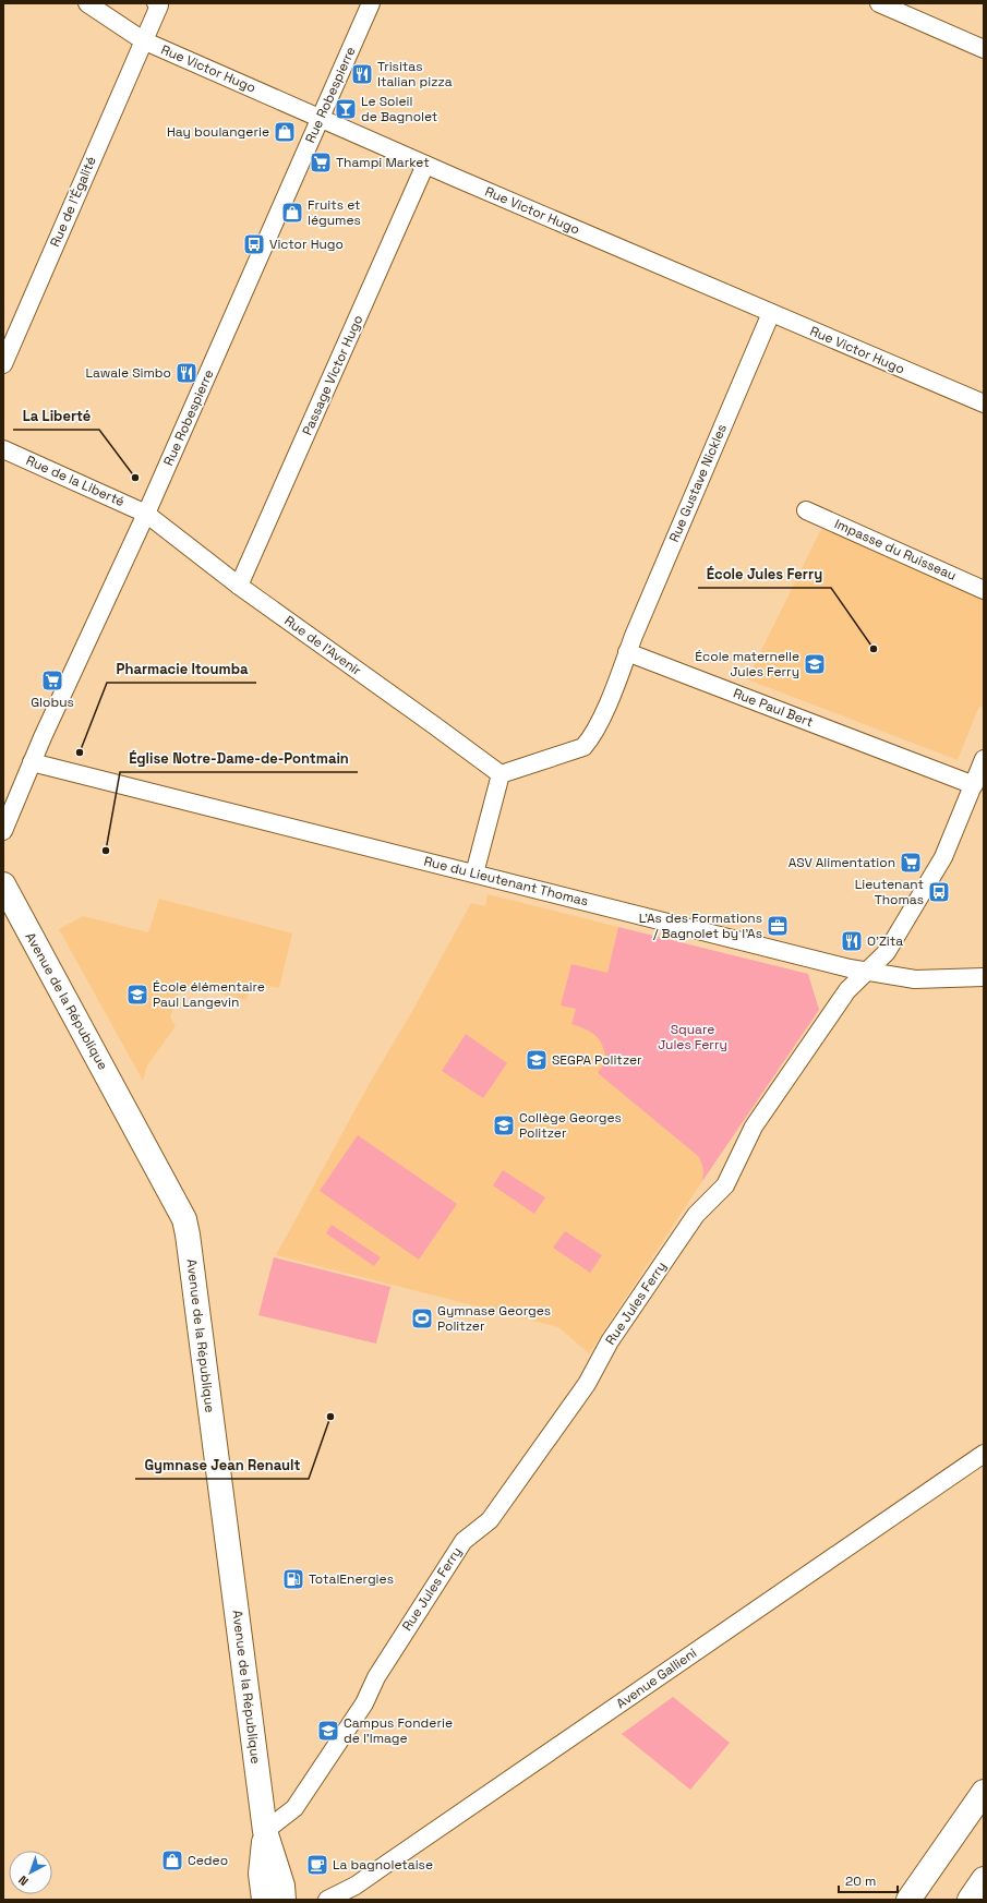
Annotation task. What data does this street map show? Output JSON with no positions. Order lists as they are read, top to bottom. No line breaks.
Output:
{"streets":{"main road":["Avenue de la République"],"street":["Rue Victor Hugo","Rue Robespierre","Rue de l'Égalité","Passage Victor Hugo","Rue de la Liberté","Rue Gustave Nickles","Impasse du Ruisseau","Rue de l'Avenir","Rue Paul Bert","Rue du Lieutenant Thomas","Rue Jules Ferry","Avenue Gallieni"]},"crossings":[["Rue Victor Hugo","Rue Robespierre"],["Rue Victor Hugo","Rue de l'Égalité"],["Rue Victor Hugo","Passage Victor Hugo"],["Rue Victor Hugo","Rue Gustave Nickles"],["Rue Robespierre","Rue de la Liberté"],["Rue Robespierre","Rue de l'Avenir"],["Rue Robespierre","Rue du Lieutenant Thomas"],["Passage Victor Hugo","Rue de l'Avenir"],["Rue de la Liberté","Rue de l'Avenir"],["Rue Gustave Nickles","Rue Paul Bert"],["Rue Paul Bert","Rue Jules Ferry"],["Rue du Lieutenant Thomas","Rue Jules Ferry"],["Avenue de la République","Rue Jules Ferry"]],"parks":["Square Jules Ferry"],"places":{"restaurant":["Trisitas Italian pizza","Lawale Simbo","O'Zita"],"bar":["Le Soleil de Bagnolet"],"shop":["Hay boulangerie","Fruits et légumes","Cedeo"],"supermarket":["Thampi Market","Globus","ASV Alimentation"],"bus stop":["Victor Hugo","Lieutenant Thomas"],"other":["La Liberté","École Jules Ferry","Pharmacie Itoumba","Église Notre-Dame-de-Pontmain","Gymnase Jean Renault"],"school or university":["École maternelle Jules Ferry","École élémentaire Paul Langevin","SEGPA Politzer","Collège Georges Politzer","Campus Fonderie de l'Image"],"office":["L'As des Formations / Bagnolet by l'As"],"sports":["Gymnase Georges Politzer"],"fuel station":["TotalEnergies"],"cafe":["La bagnoletaise"]},"scale_bar":"20 m","north":"bottom left"}
